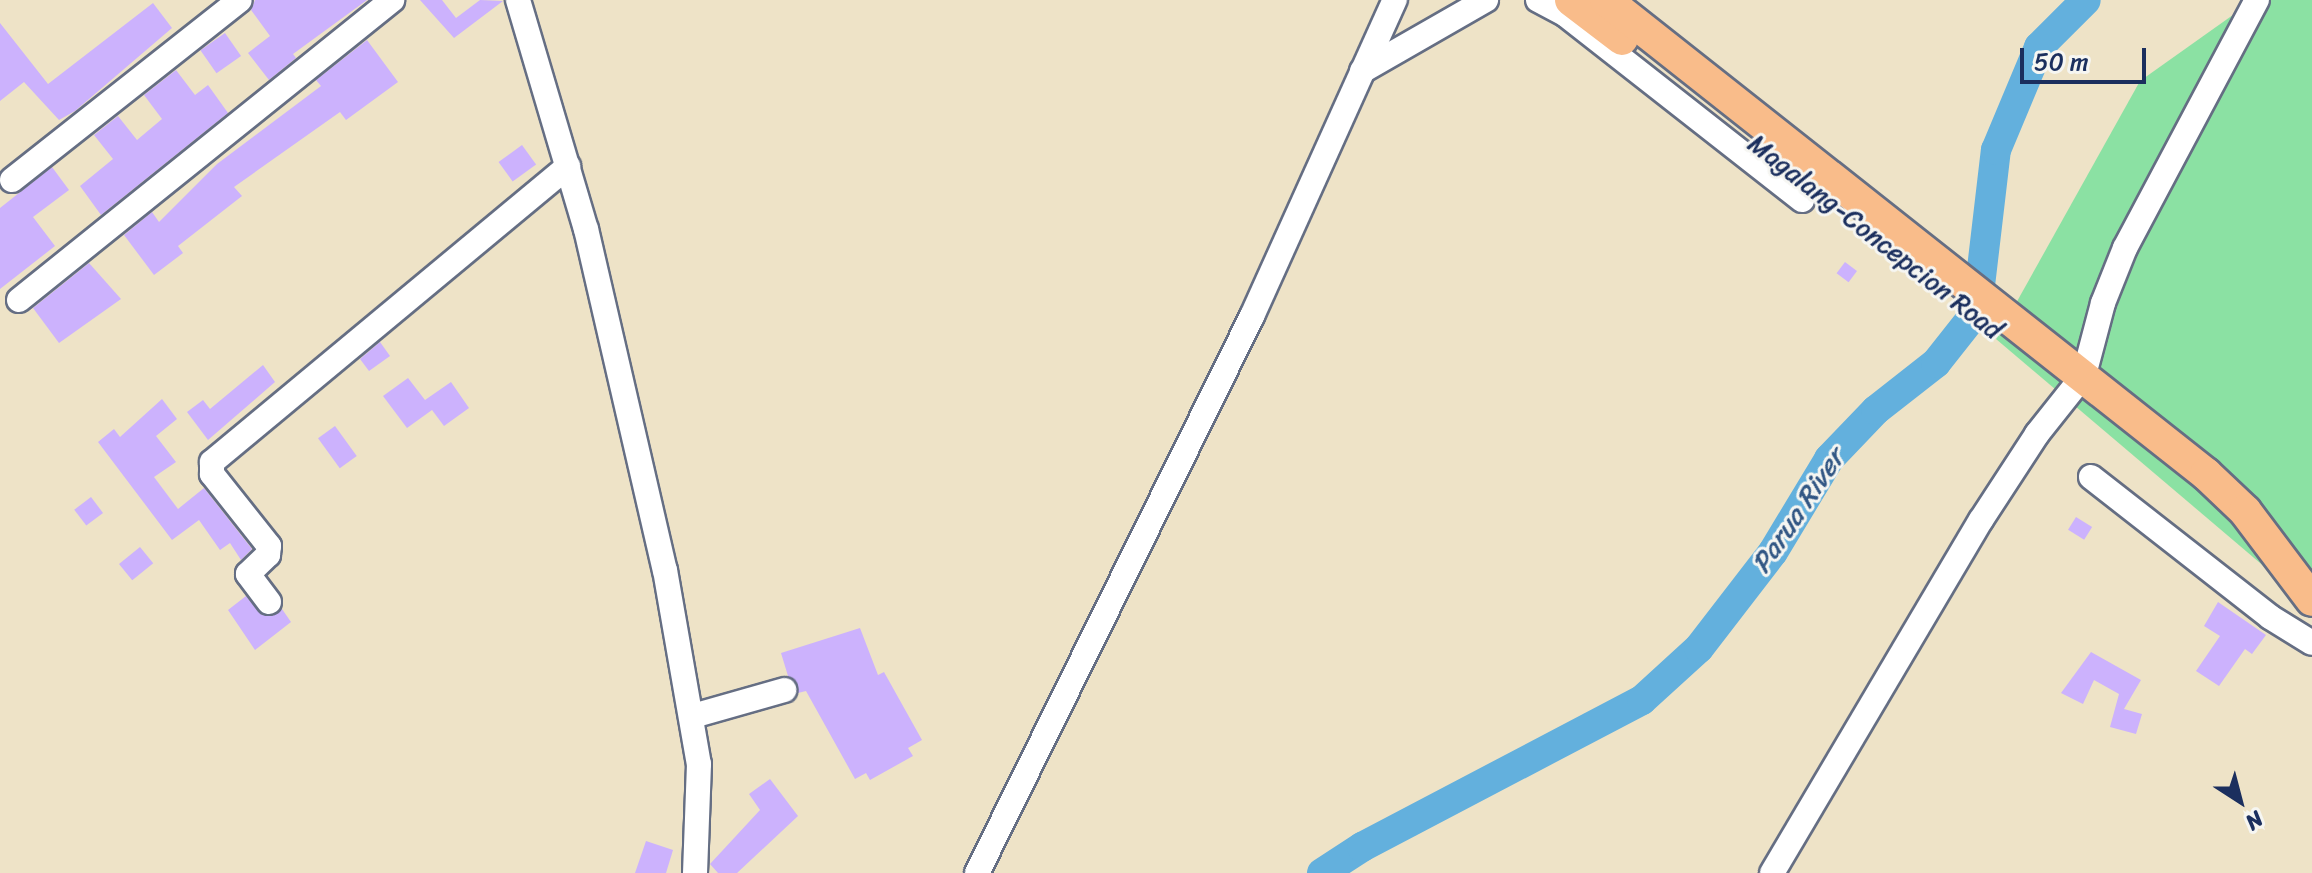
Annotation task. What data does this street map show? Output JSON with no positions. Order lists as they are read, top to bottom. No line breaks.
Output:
{"streets":{"main road":["Magalang-Concepcion Road"]},"water":["Parua River"],"scale_bar":"50 m","north":"bottom right"}
